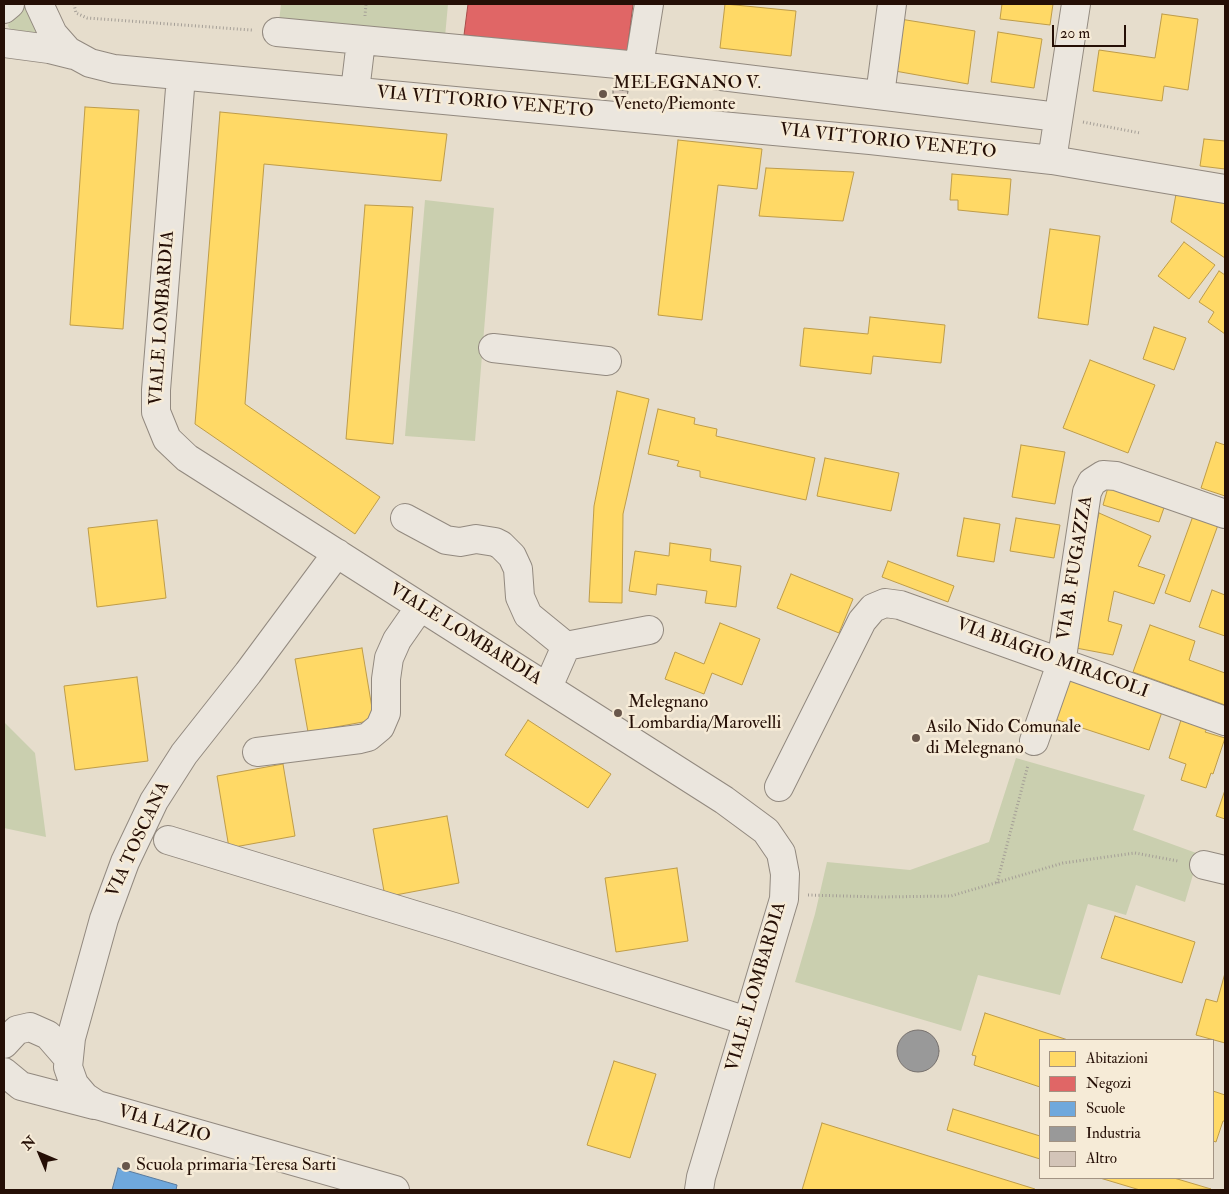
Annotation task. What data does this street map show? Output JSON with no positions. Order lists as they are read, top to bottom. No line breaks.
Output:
{"streets":{"street":["VIA VITTORIO VENETO","VIALE LOMBARDIA","VIA B. FUGAZZA","VIA BIAGIO MIRACOLI","VIA TOSCANA","VIA LAZIO"]},"crossings":[["VIA VITTORIO VENETO","VIALE LOMBARDIA"],["VIALE LOMBARDIA","VIA TOSCANA"],["VIA B. FUGAZZA","VIA BIAGIO MIRACOLI"],["VIA TOSCANA","VIA LAZIO"]],"places":["MELEGNANO V. Veneto/Piemonte","Melegnano Lombardia/Marovelli","Asilo Nido Comunale di Melegnano","Scuola primaria Teresa Sarti"],"legend":["Abitazioni","Negozi","Scuole","Industria","Altro"],"scale_bar":"20 m","north":"top left"}
